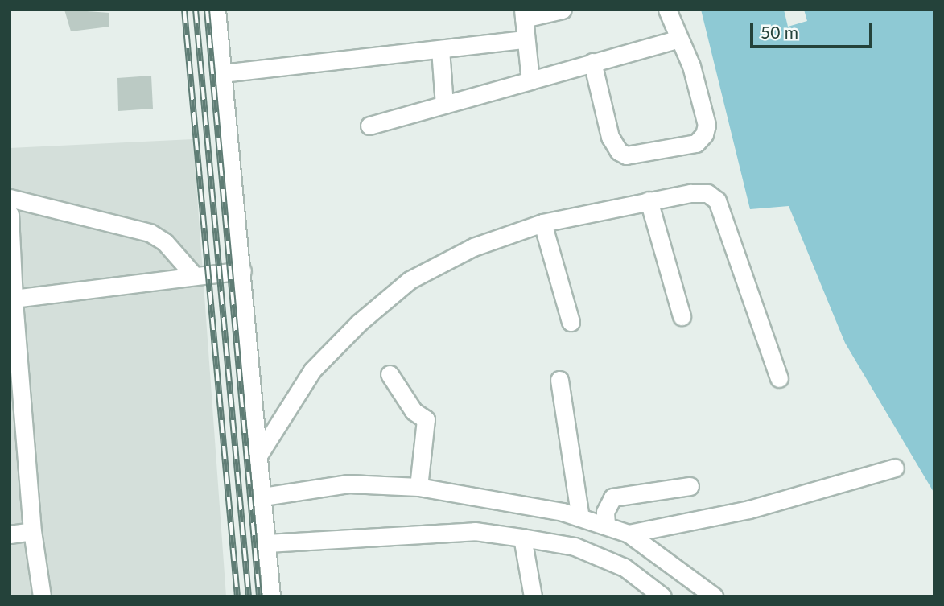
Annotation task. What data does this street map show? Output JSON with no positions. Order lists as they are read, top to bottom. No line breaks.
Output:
{"scale_bar":"50 m"}
